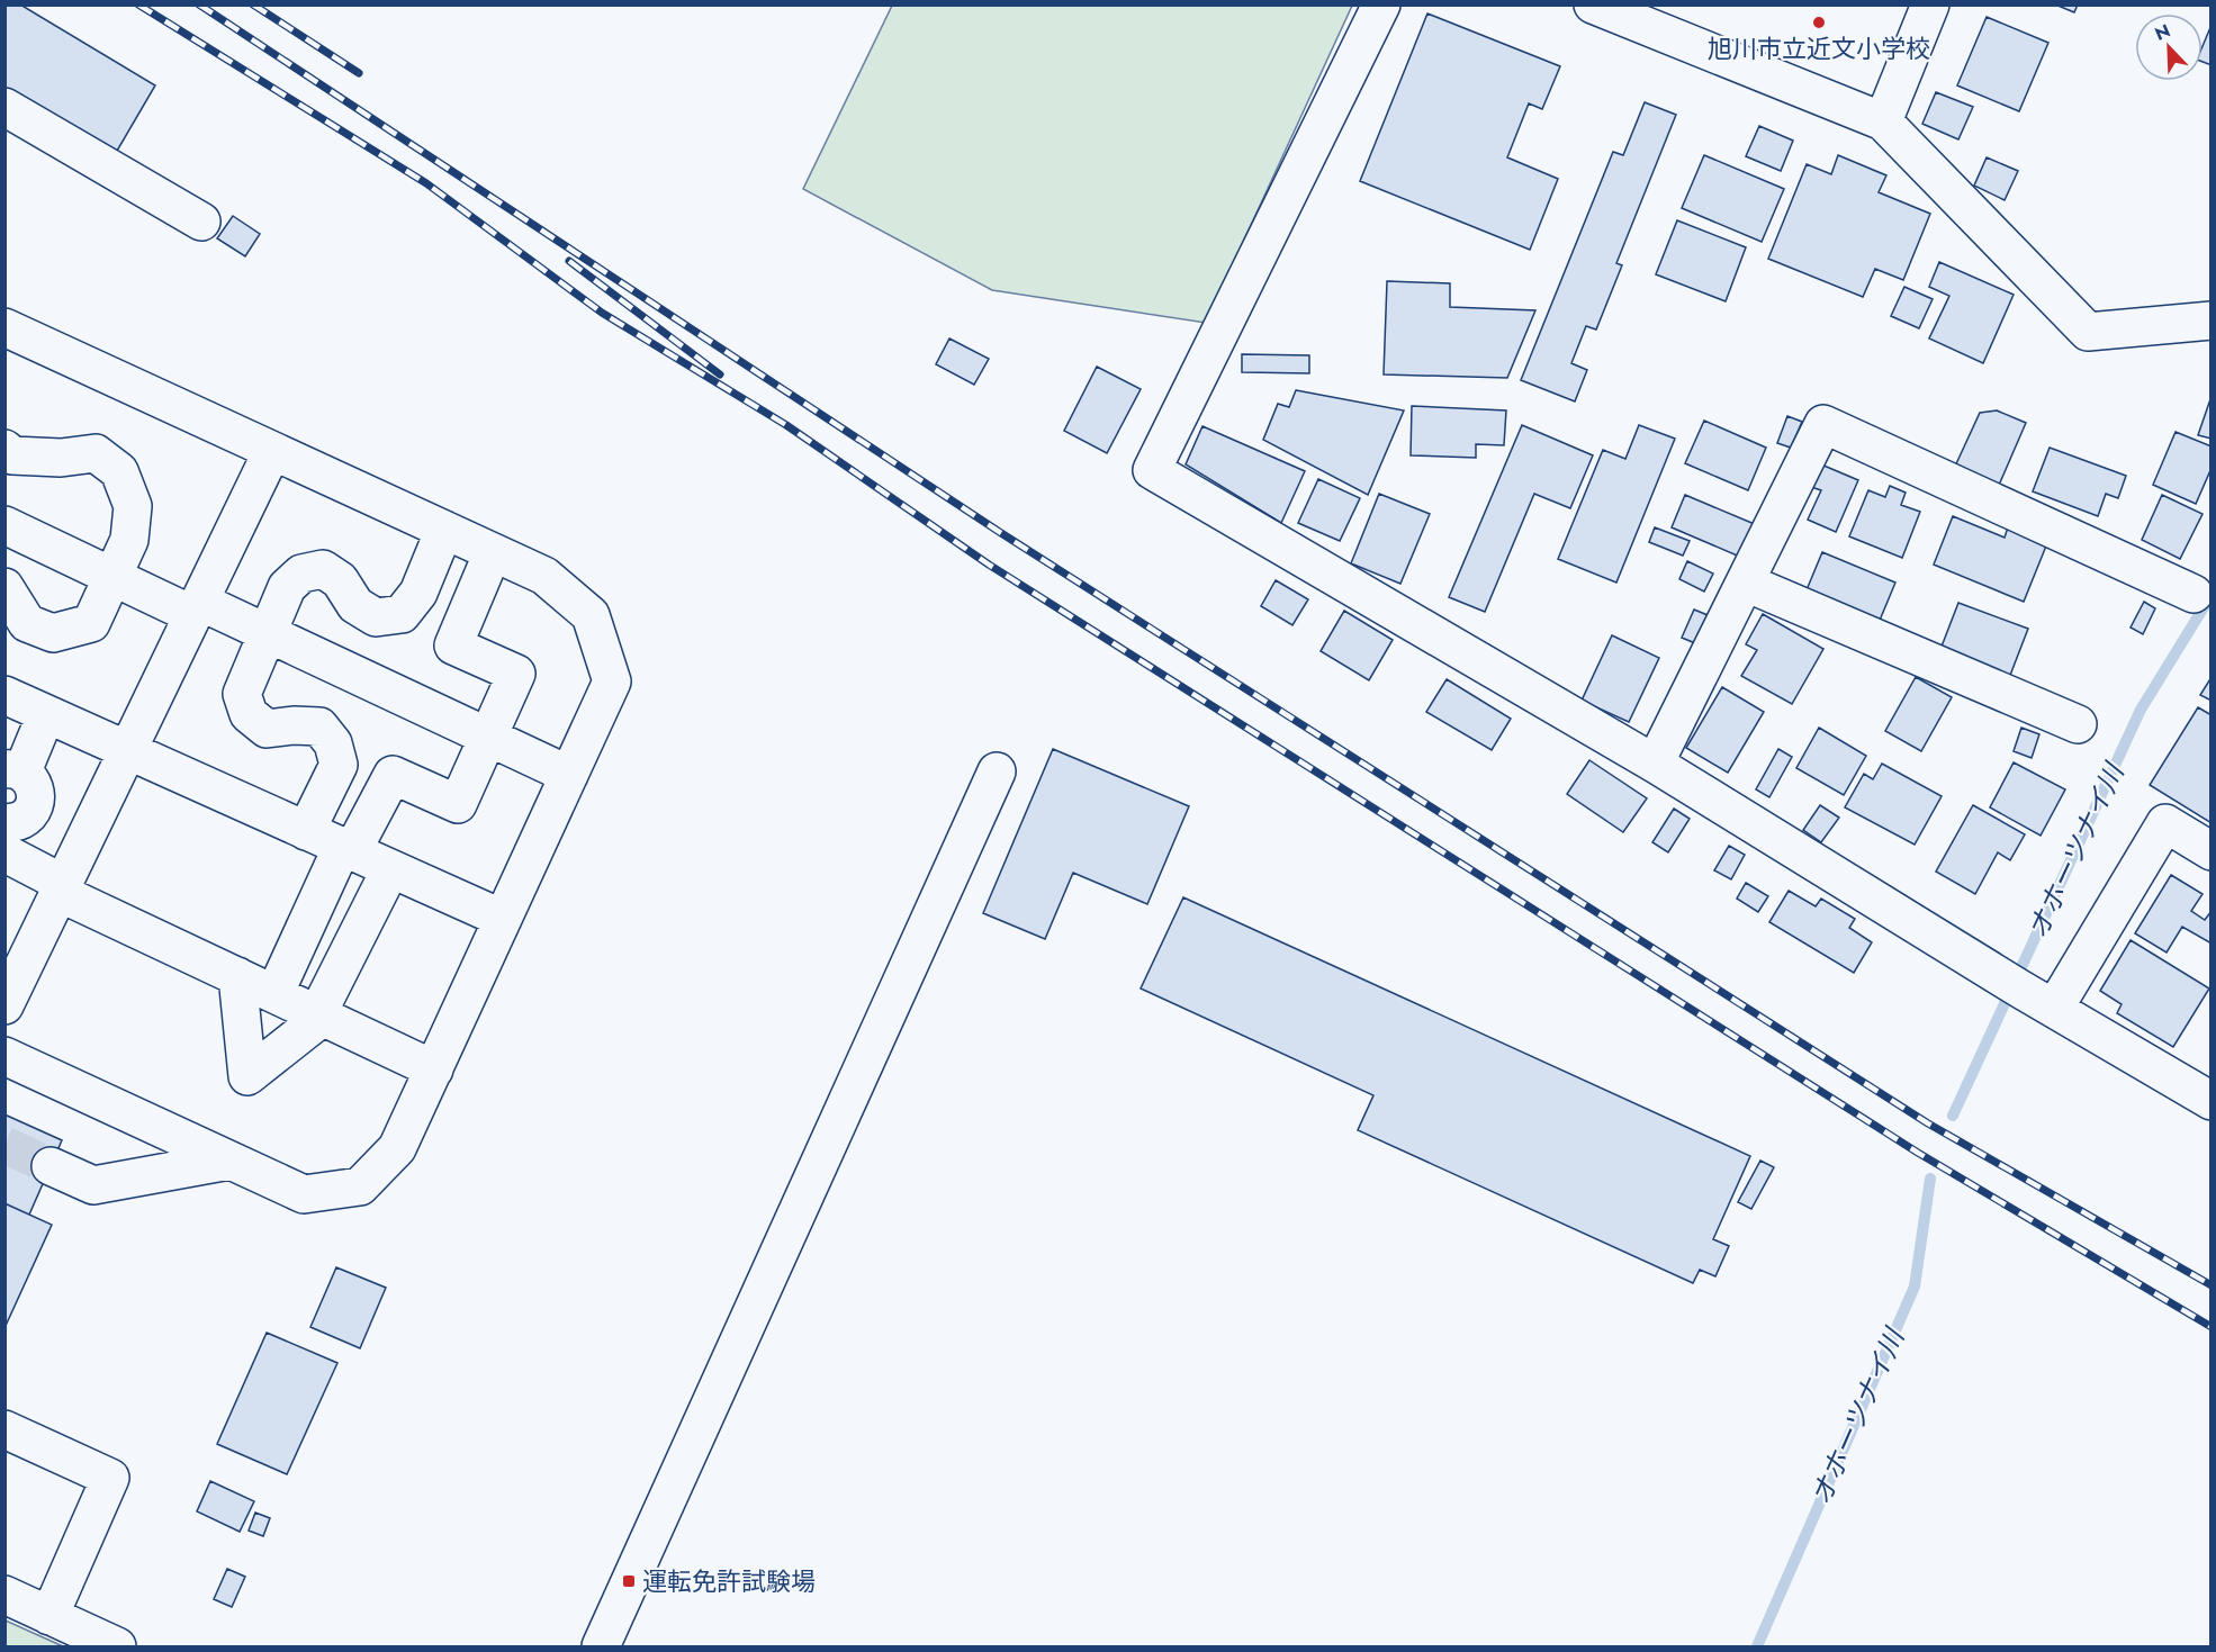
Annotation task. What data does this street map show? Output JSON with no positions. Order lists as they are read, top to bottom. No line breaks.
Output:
{"water":["オホーツナイ川"],"places":{"other":["旭川市立近文小学校"],"transit":["運転免許試験場"]},"north":"top left"}
